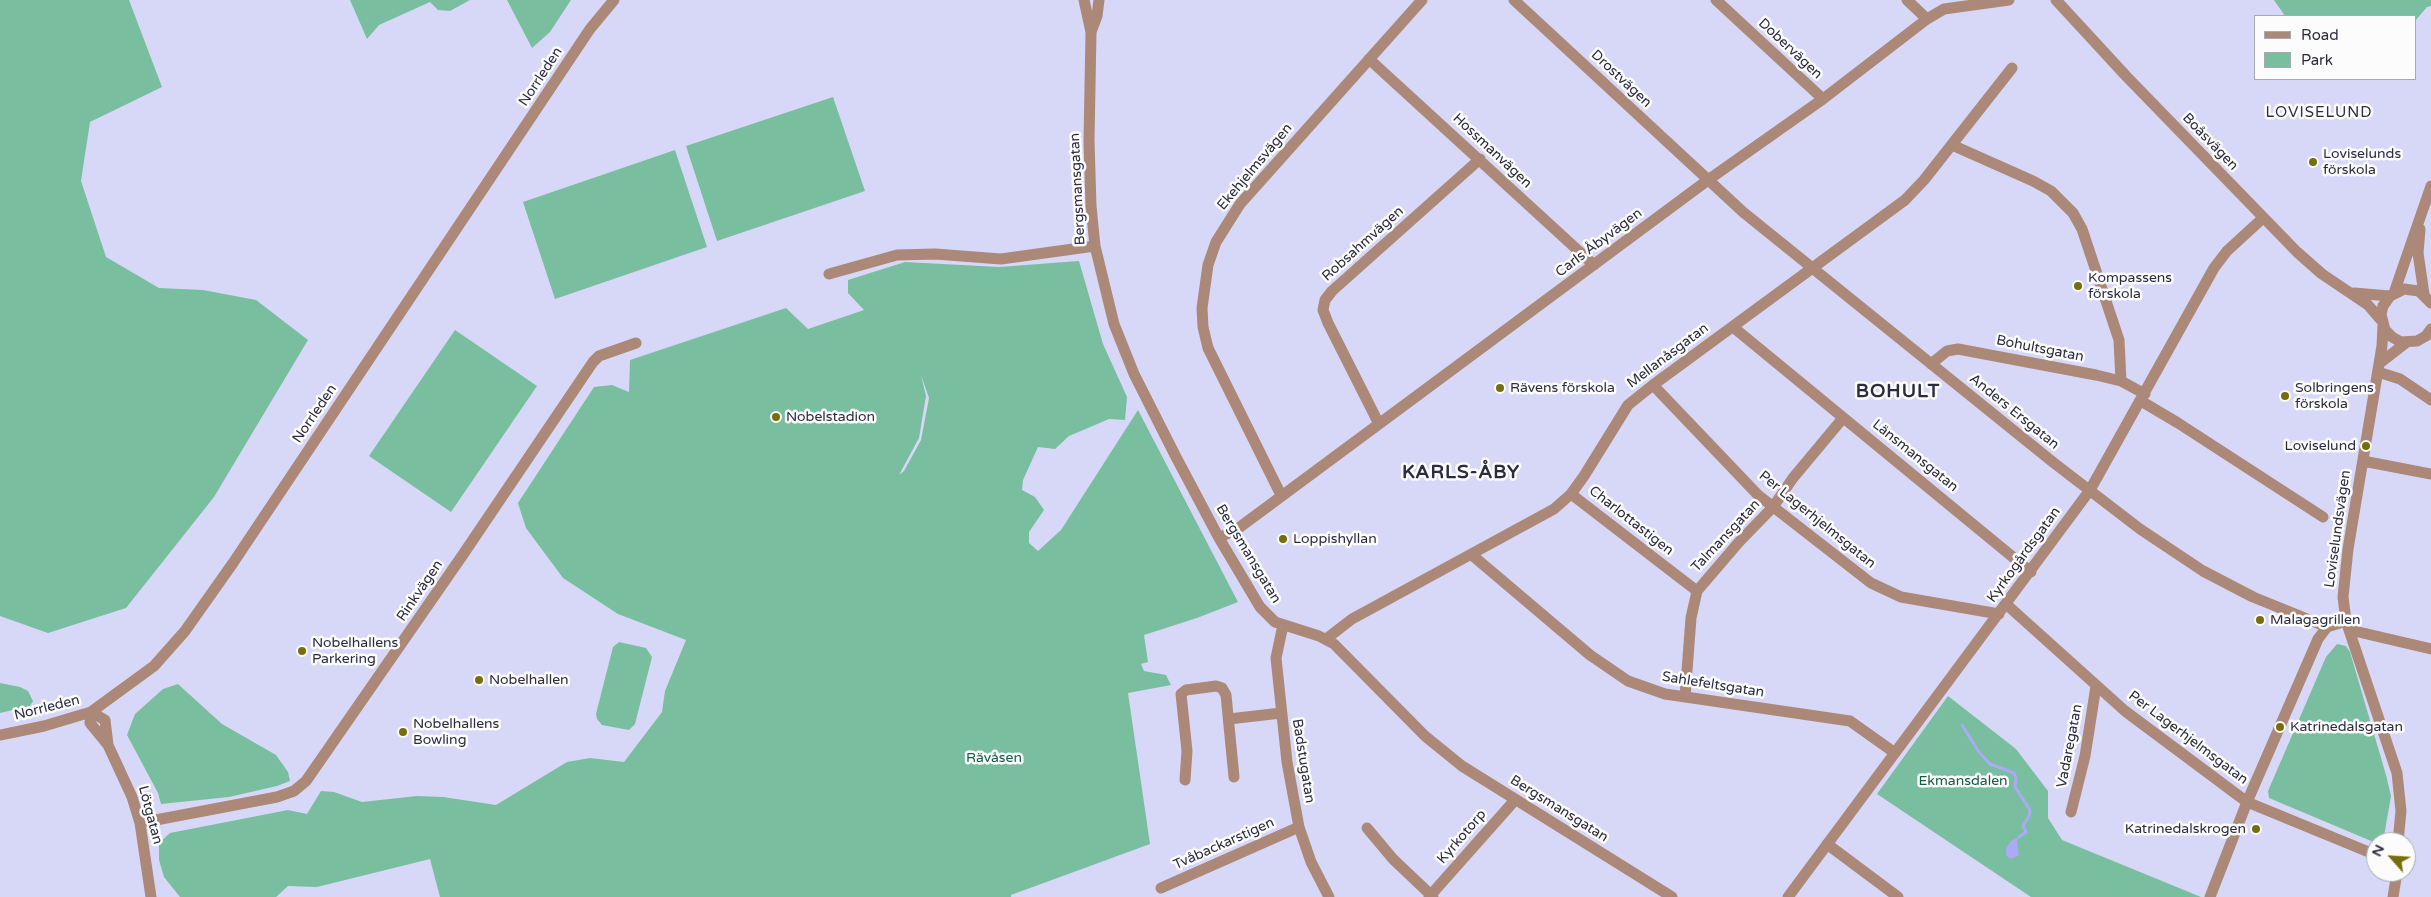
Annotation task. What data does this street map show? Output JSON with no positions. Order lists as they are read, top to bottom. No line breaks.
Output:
{"streets":{"street":["Dobervägen","Norrleden","Drostvägen","Boåsvägen","Hossmanvägen","Ekehjelmsvägen","Bergsmansgatan","Carls Åbyvägen","Robsahmvägen","Bohultsgatan","Mellanåsgatan","Anders Ersgatan","Länsmansgatan","Per Lagerhjelmsgatan","Charlottastigen","Loviselundsvägen","Talmansgatan","Kyrkogårdsgatan","Rinkvägen","Sahlefeltsgatan","Vadaregatan","Badstugatan","Lötgatan","Kyrkotorp","Tvåbackarstigen"]},"crossings":[["Dobervägen","Carls Åbyvägen"],["Norrleden","Lötgatan"],["Drostvägen","Carls Åbyvägen"],["Drostvägen","Anders Ersgatan"],["Boåsvägen","Loviselundsvägen"],["Boåsvägen","Kyrkogårdsgatan"],["Hossmanvägen","Ekehjelmsvägen"],["Hossmanvägen","Carls Åbyvägen"],["Hossmanvägen","Robsahmvägen"],["Ekehjelmsvägen","Carls Åbyvägen"],["Bergsmansgatan","Carls Åbyvägen"],["Bergsmansgatan","Mellanåsgatan"],["Bergsmansgatan","Badstugatan"],["Bergsmansgatan","Kyrkotorp"],["Carls Åbyvägen","Robsahmvägen"],["Carls Åbyvägen","Anders Ersgatan"],["Bohultsgatan","Anders Ersgatan"],["Bohultsgatan","Kyrkogårdsgatan"],["Mellanåsgatan","Anders Ersgatan"],["Mellanåsgatan","Länsmansgatan"],["Mellanåsgatan","Per Lagerhjelmsgatan"],["Mellanåsgatan","Charlottastigen"],["Mellanåsgatan","Sahlefeltsgatan"],["Anders Ersgatan","Kyrkogårdsgatan"],["Länsmansgatan","Talmansgatan"],["Länsmansgatan","Kyrkogårdsgatan"],["Per Lagerhjelmsgatan","Talmansgatan"],["Per Lagerhjelmsgatan","Kyrkogårdsgatan"],["Per Lagerhjelmsgatan","Vadaregatan"],["Charlottastigen","Talmansgatan"],["Talmansgatan","Sahlefeltsgatan"],["Kyrkogårdsgatan","Sahlefeltsgatan"],["Rinkvägen","Lötgatan"],["Badstugatan","Tvåbackarstigen"]],"districts":["LOVISELUND","BOHULT","KARLS-ÅBY"],"parks":["Rävåsen","Ekmansdalen"],"places":["Loviselunds förskola","Kompassens förskola","Rävens förskola","Solbringens förskola","Nobelstadion","Loviselund","Loppishyllan","Malagagrillen","Nobelhallens Parkering","Nobelhallen","Katrinedalsgatan","Nobelhallens Bowling","Katrinedalskrogen"],"legend":["Road","Park"],"north":"top left"}
